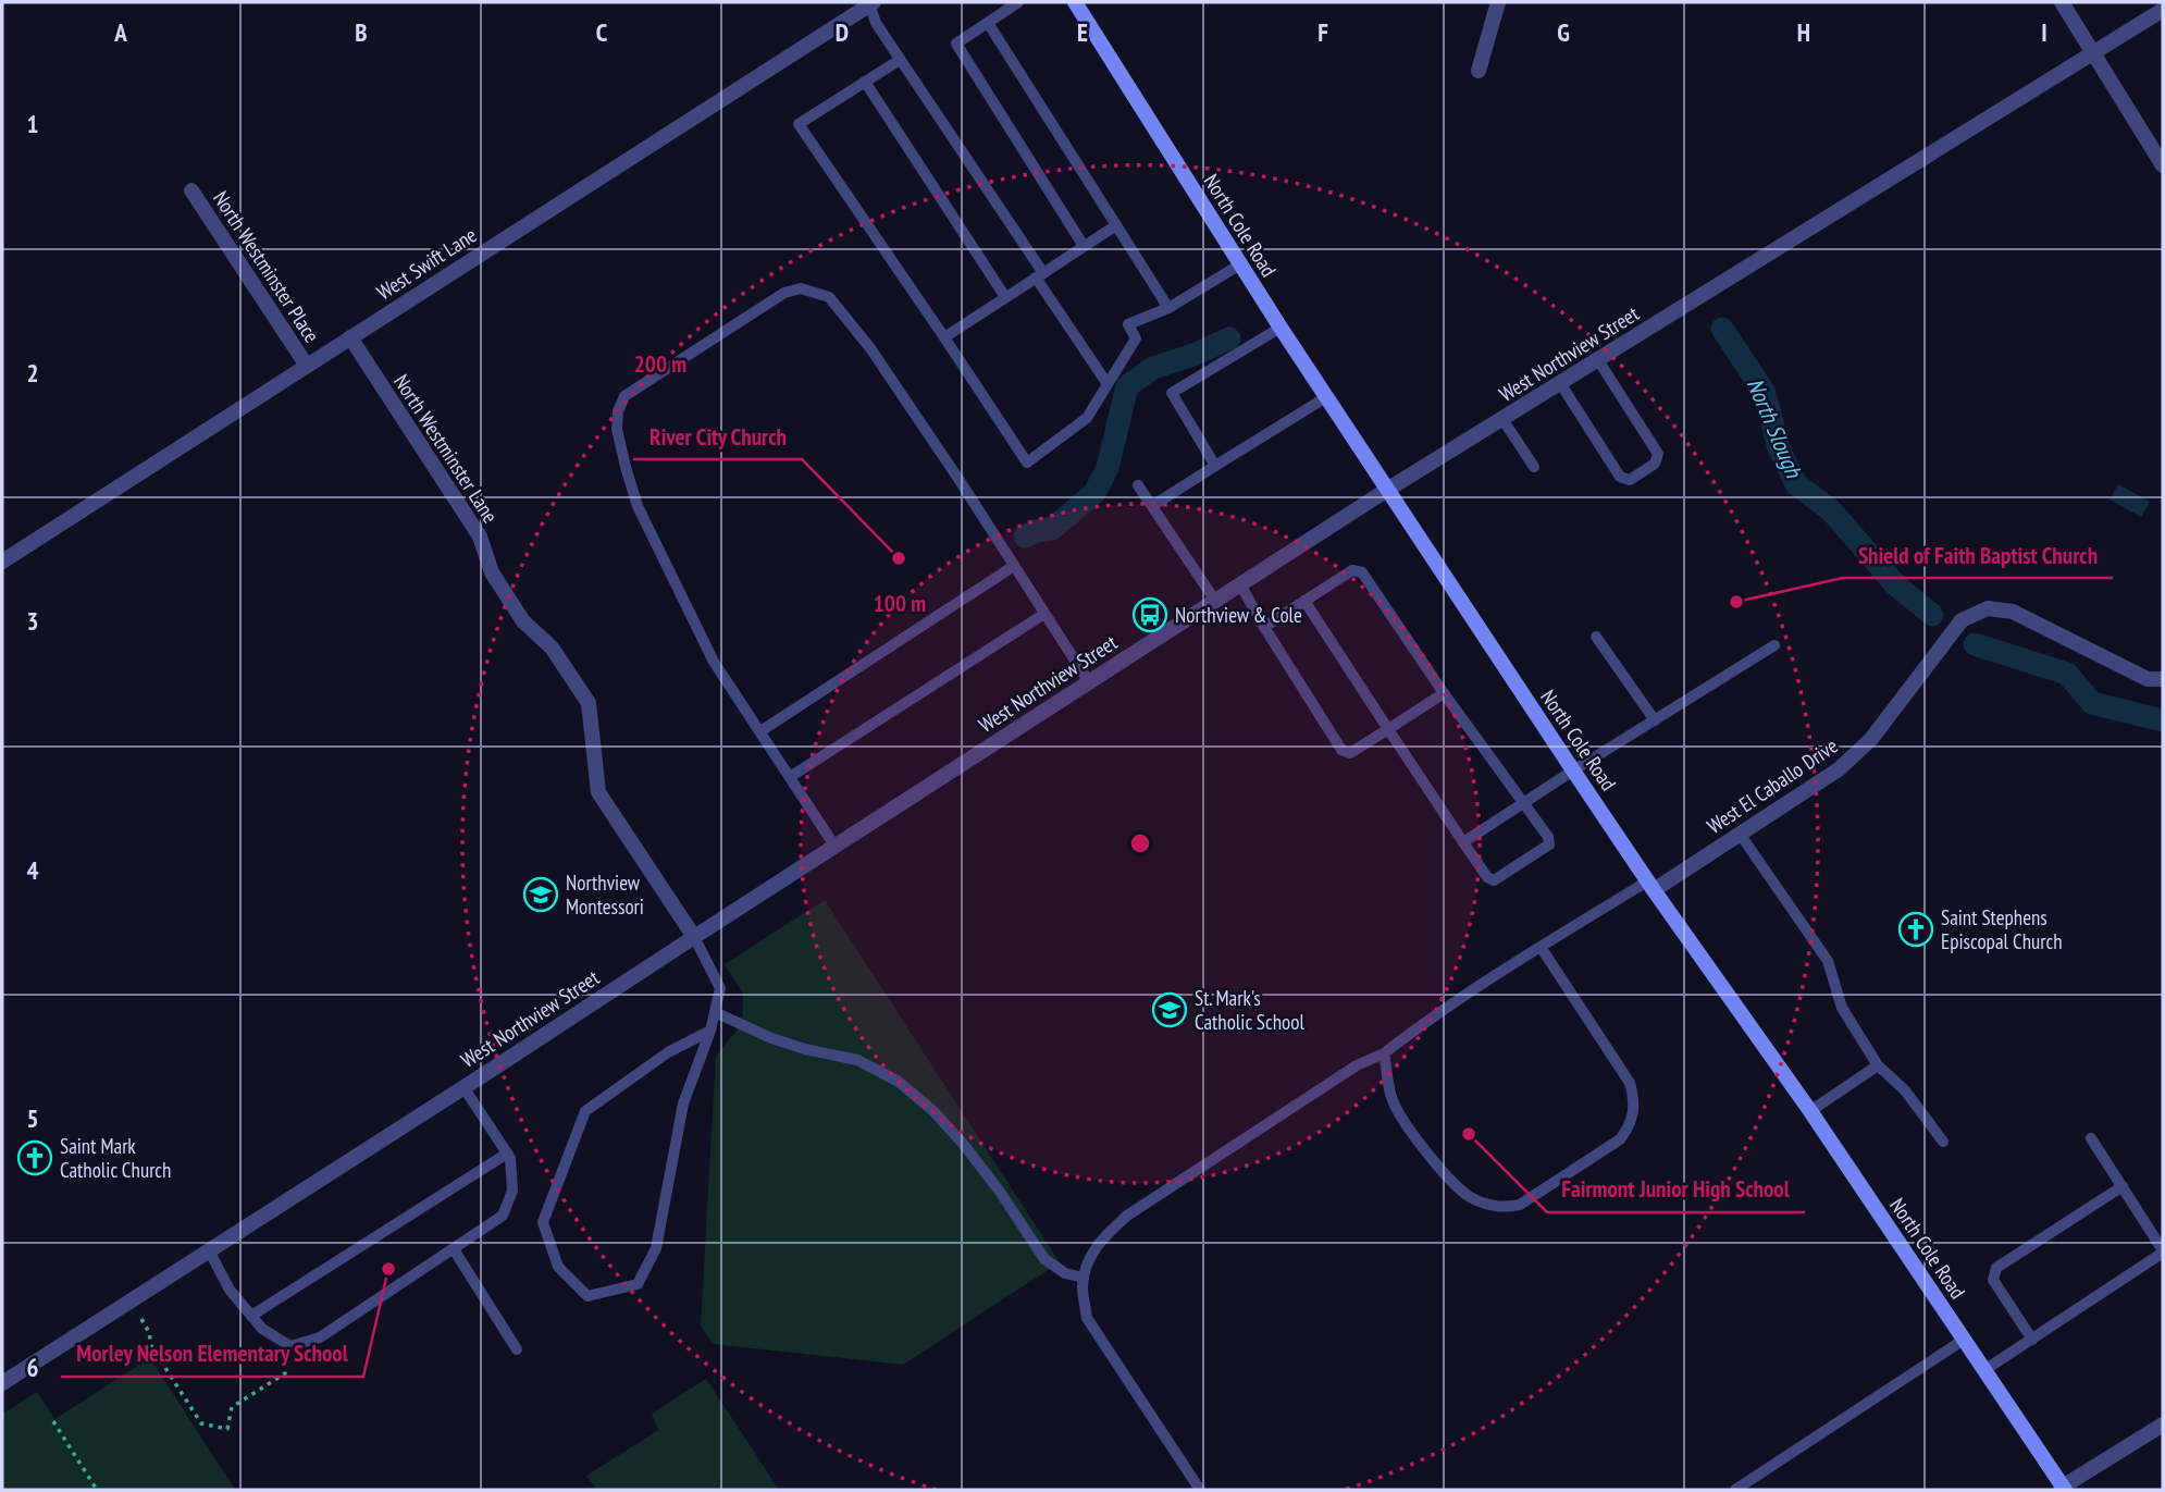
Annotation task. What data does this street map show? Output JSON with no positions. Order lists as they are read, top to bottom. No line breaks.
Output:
{"streets":{"main road":["North Cole Road"],"street":["West Swift Lane","North Westminster Place","West Northview Street","North Westminster Lane","West El Caballo Drive"]},"crossings":[["North Cole Road","West Northview Street"],["North Cole Road","West El Caballo Drive"],["West Swift Lane","North Westminster Place"],["West Swift Lane","North Westminster Lane"],["West Northview Street","North Westminster Lane"]],"water":["North Slough"],"places":{"other":["River City Church","Shield of Faith Baptist Church","Fairmont Junior High School","Morley Nelson Elementary School"],"bus stop":["Northview & Cole"],"school or university":["Northview Montessori","St. Mark's Catholic School"],"church":["Saint Stephens Episcopal Church","Saint Mark Catholic Church"]},"grid":{"columns":["A","B","C","D","E","F","G","H","I"],"rows":["1","2","3","4","5","6"]},"rings":["200 m","100 m"]}
